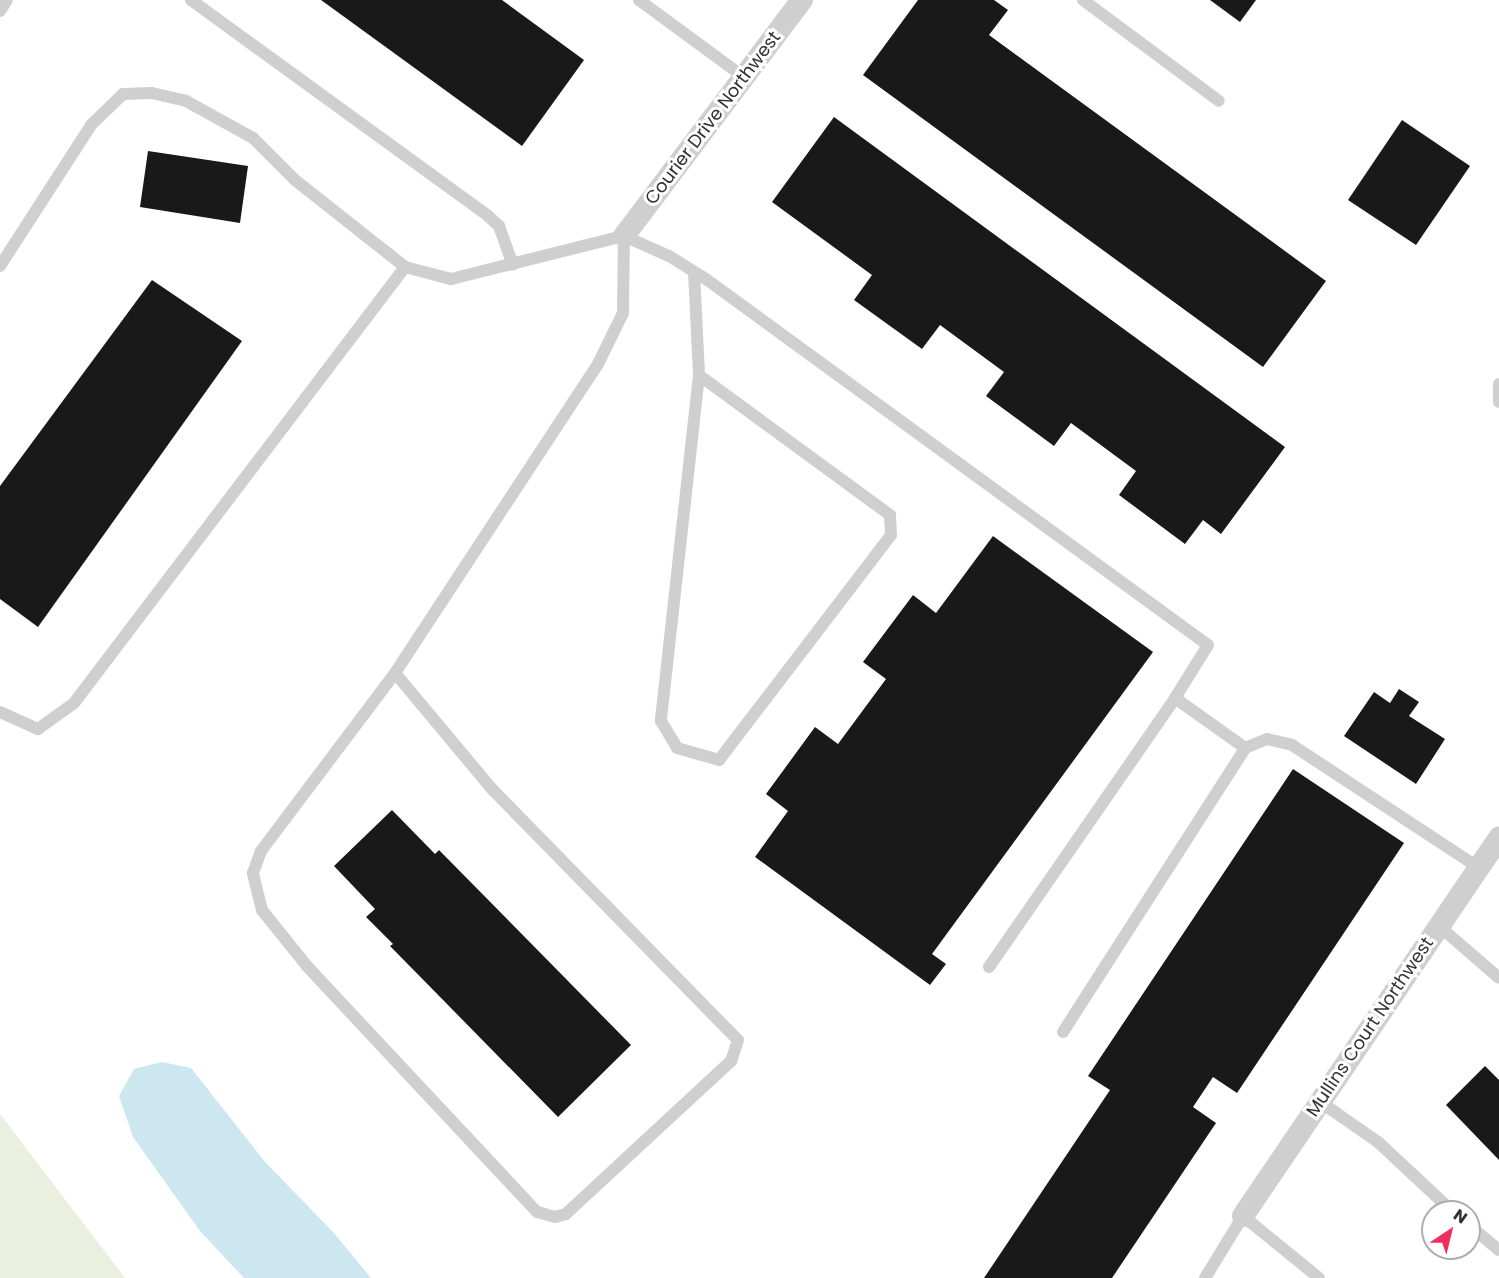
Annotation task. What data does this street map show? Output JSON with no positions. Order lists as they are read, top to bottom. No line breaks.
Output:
{"streets":{"street":["Courier Drive Northwest","Mullins Court Northwest"]},"north":"top right"}
